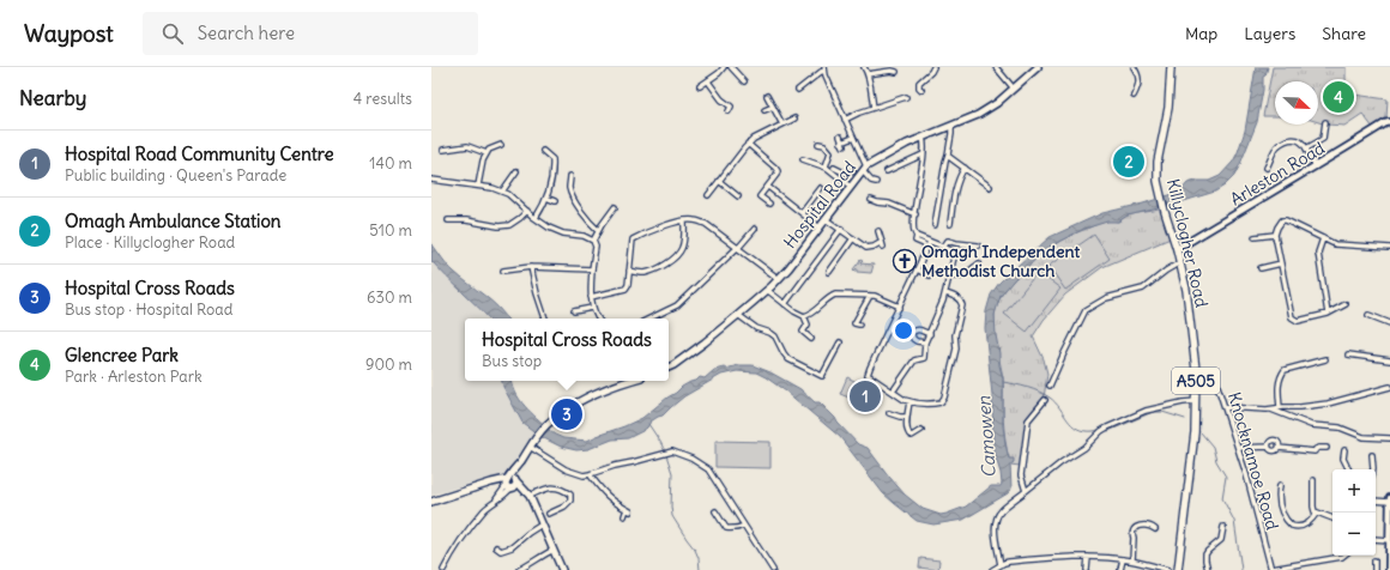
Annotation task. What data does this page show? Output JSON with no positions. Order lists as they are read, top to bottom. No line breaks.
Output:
{"streets":{"highway":["Killyclogher Road","A505"],"main road":["Hospital Road"],"street":["Arleston Road","Knocknamoe Road"]},"crossings":[["Arleston Road","Killyclogher Road"],["Killyclogher Road","Knocknamoe Road"]],"water":["Camowen"],"places":{"church":["Omagh Independent Methodist Church"]},"north":"bottom right","page":{"header":"Waypost","search":"Search here","nav":["Map","Layers","Share"],"heading":["Nearby","4 results"],"pins":["4","2","1","3"],"list":[{"mark":"1","name":"Hospital Road Community Centre","note":"Public building · Queen's Parade","value":"140 m"},{"mark":"2","name":"Omagh Ambulance Station","note":"Place · Killyclogher Road","value":"510 m"},{"mark":"3","name":"Hospital Cross Roads","note":"Bus stop · Hospital Road","value":"630 m"},{"mark":"4","name":"Glencree Park","note":"Park · Arleston Park","value":"900 m"}],"popup":["Hospital Cross Roads","Bus stop"],"map_buttons":["+","−"]}}
